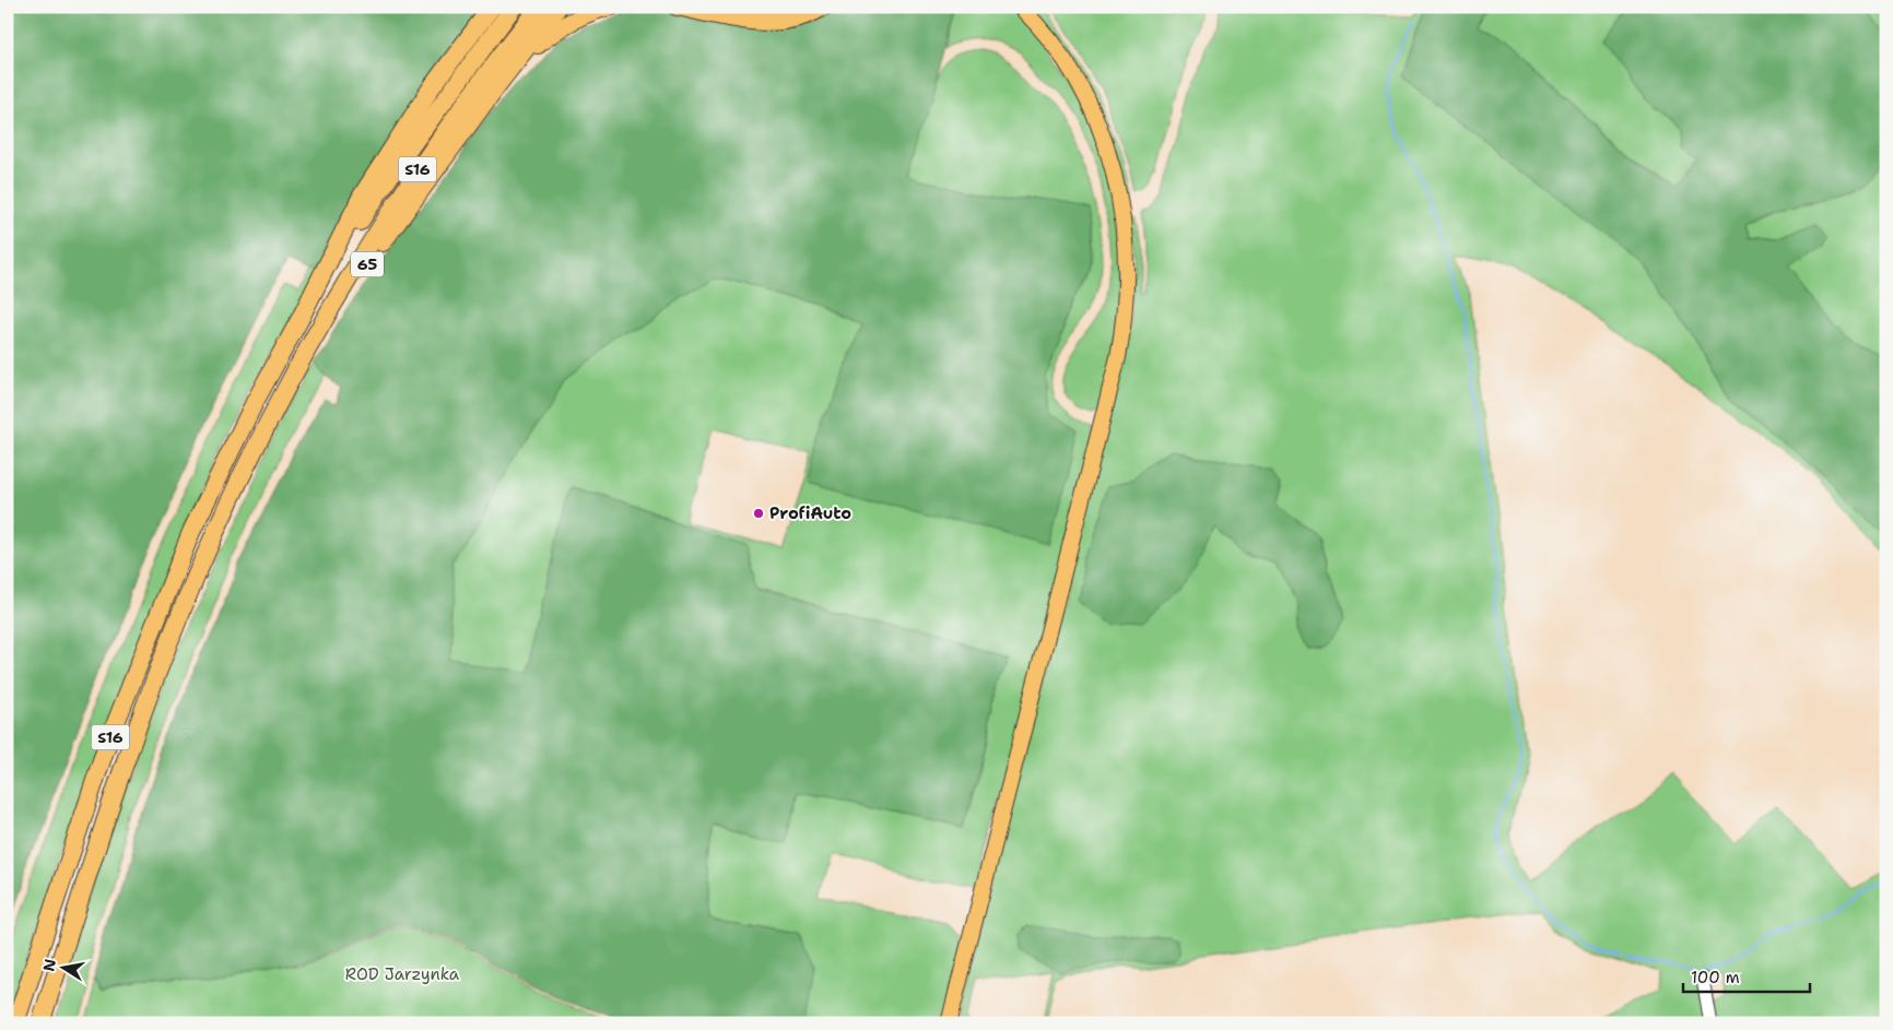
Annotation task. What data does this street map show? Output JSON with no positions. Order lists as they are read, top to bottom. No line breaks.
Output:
{"streets":{"highway":["S16","65"]},"crossings":[["S16","65"]],"parks":["ROD Jarzynka"],"places":["ProfiAuto"],"scale_bar":"100 m","north":"left"}
